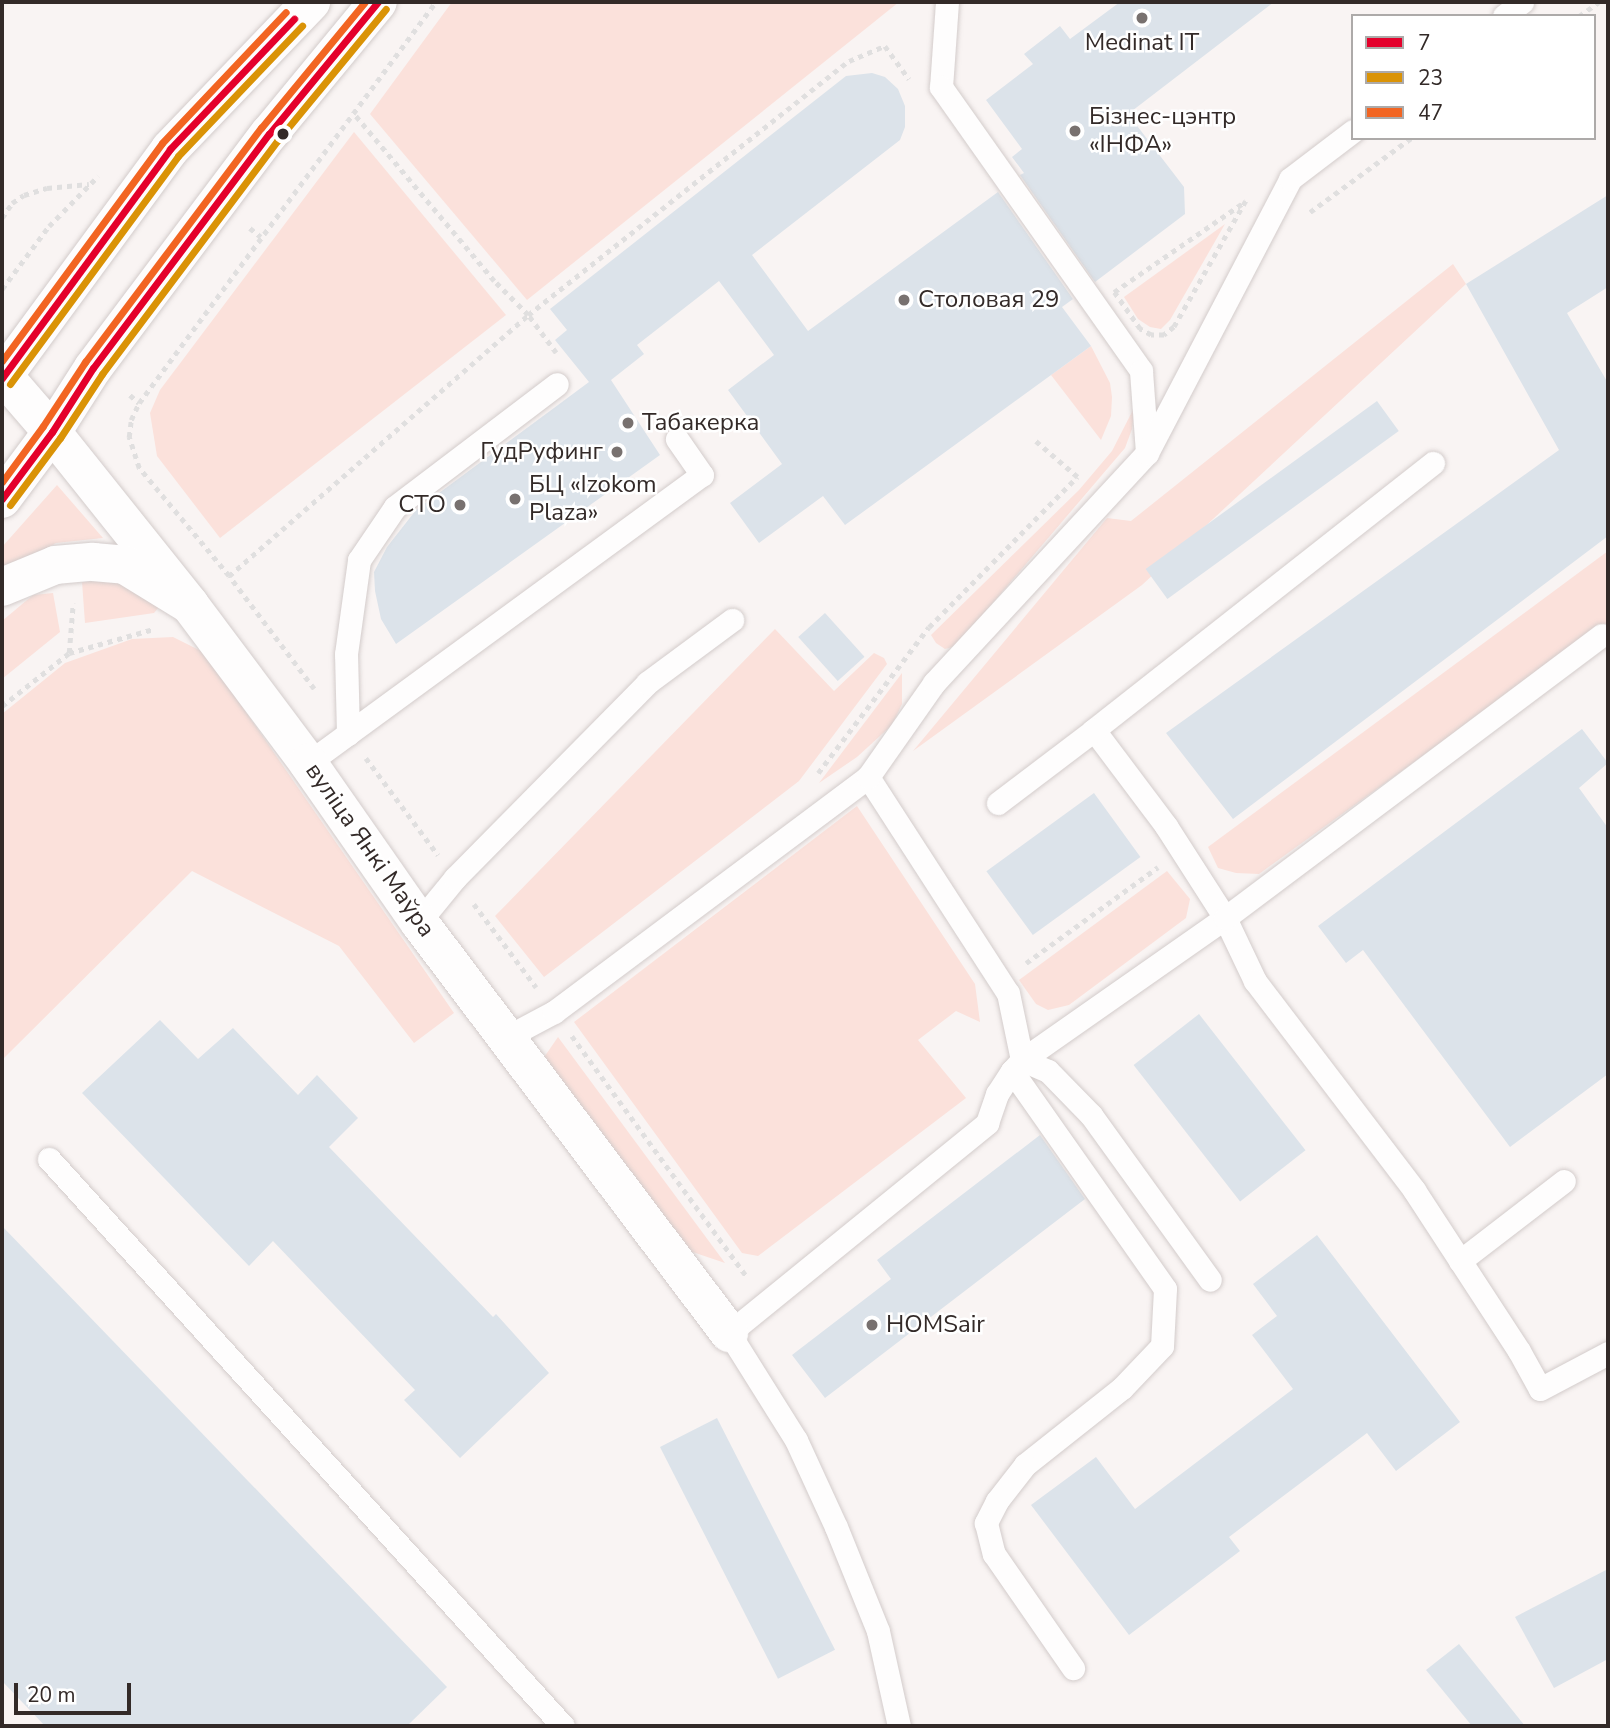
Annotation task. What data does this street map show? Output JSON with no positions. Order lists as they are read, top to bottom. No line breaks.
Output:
{"streets":{"main road":["вуліца Янкі Маўра"]},"places":["Medinat IT","Бізнес-цэнтр «ІНФА»","Столовая 29","Табакерка","ГудРуфинг","БЦ «Izokom Plaza»","СТО","HOMSair"],"lines":["transit line 7","transit line 47","transit line 23"],"legend":["7","23","47"],"scale_bar":"20 m"}
